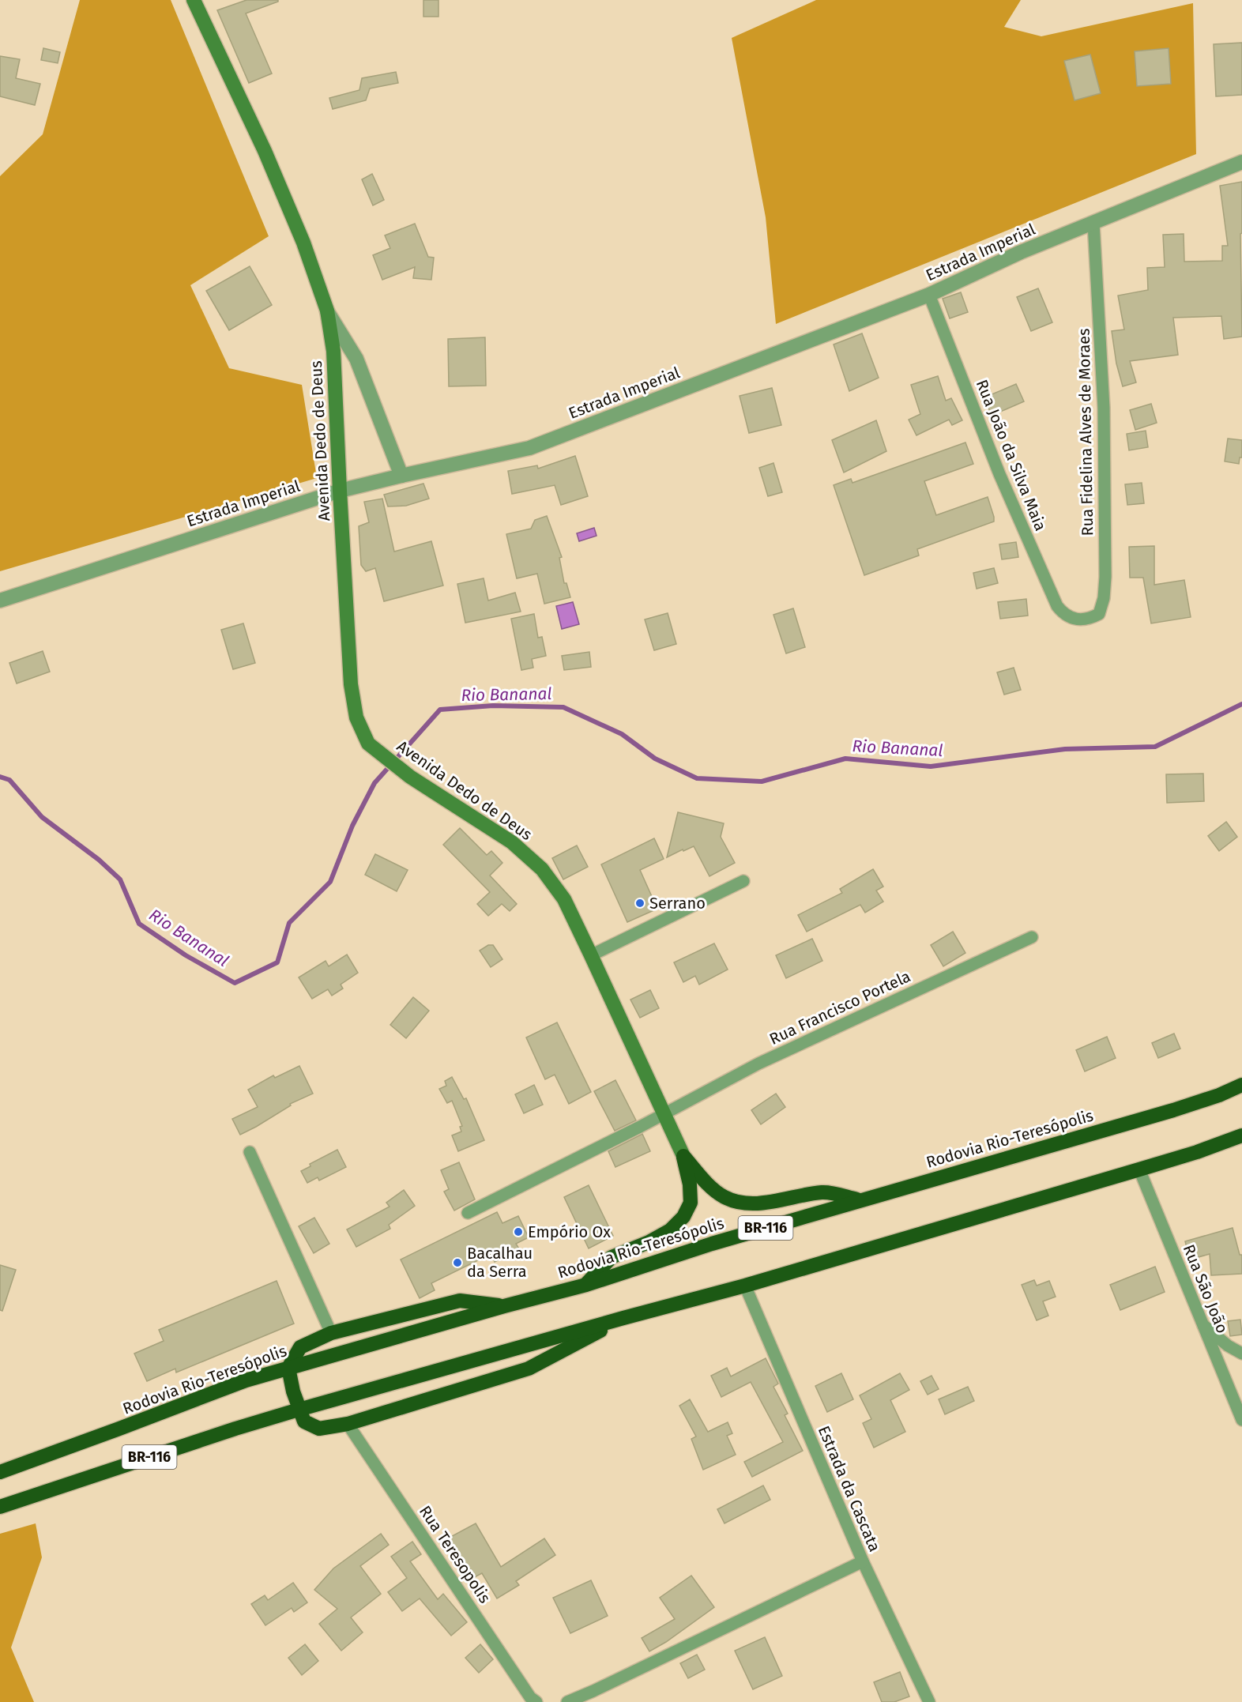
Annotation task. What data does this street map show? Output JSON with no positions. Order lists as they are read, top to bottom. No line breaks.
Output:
{"streets":{"highway":["Rodovia Rio-Teresópolis","BR-116"],"main road":["Avenida Dedo de Deus"],"street":["Estrada Imperial","Rua Fidelina Alves de Moraes","Rua João da Silva Maia","Rua Francisco Portela","Rua São João","Estrada da Cascata","Rua Teresopolis"]},"crossings":[["Estrada Imperial","Rua Fidelina Alves de Moraes"],["Estrada Imperial","Avenida Dedo de Deus"],["Estrada Imperial","Rua João da Silva Maia"],["Rua Fidelina Alves de Moraes","Rua João da Silva Maia"],["Avenida Dedo de Deus","Rua Francisco Portela"],["BR-116","Rua São João"],["BR-116","Estrada da Cascata"]],"water":["Rio Bananal"],"places":["Serrano","Empório Ox","Bacalhau da Serra"]}
